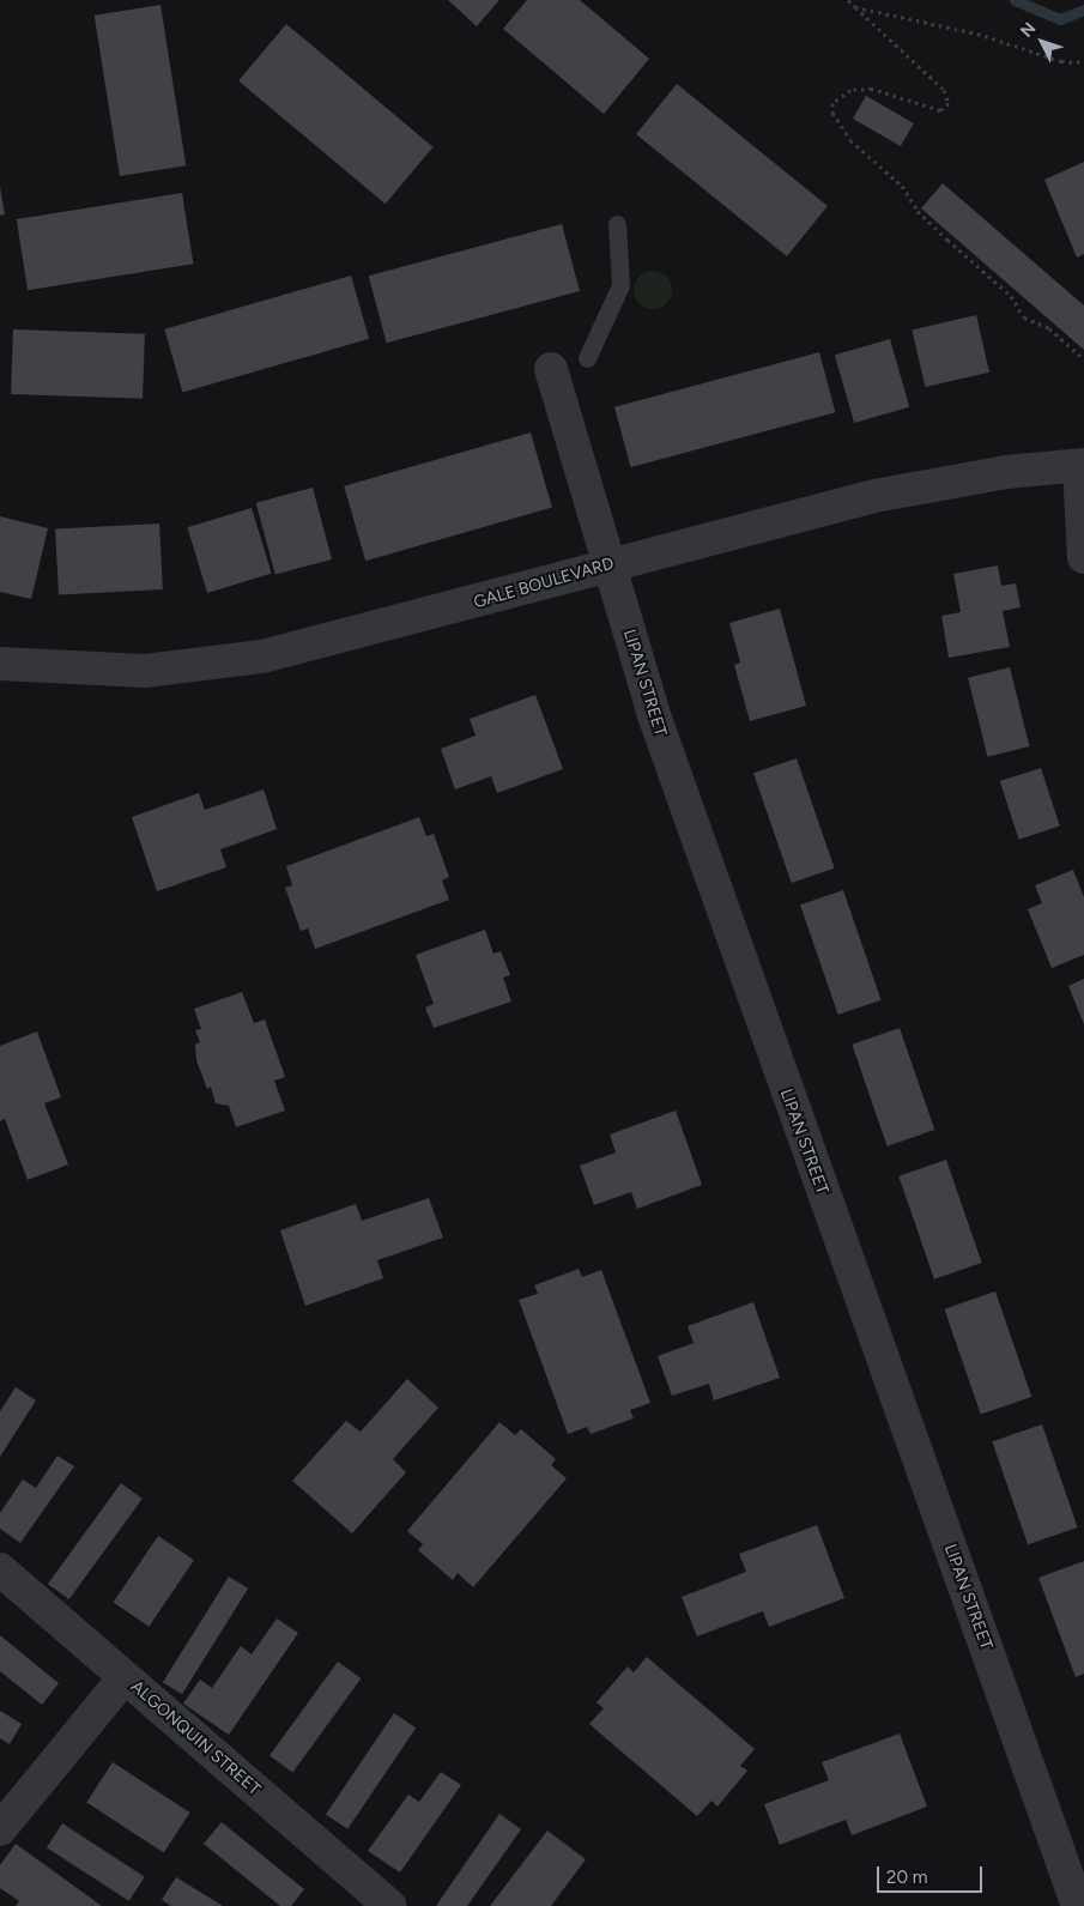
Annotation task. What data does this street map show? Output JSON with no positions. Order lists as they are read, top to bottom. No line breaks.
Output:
{"streets":{"street":["GALE BOULEVARD","LIPAN STREET","ALGONQUIN STREET"]},"crossings":[["GALE BOULEVARD","LIPAN STREET"]],"scale_bar":"20 m","north":"top left"}
